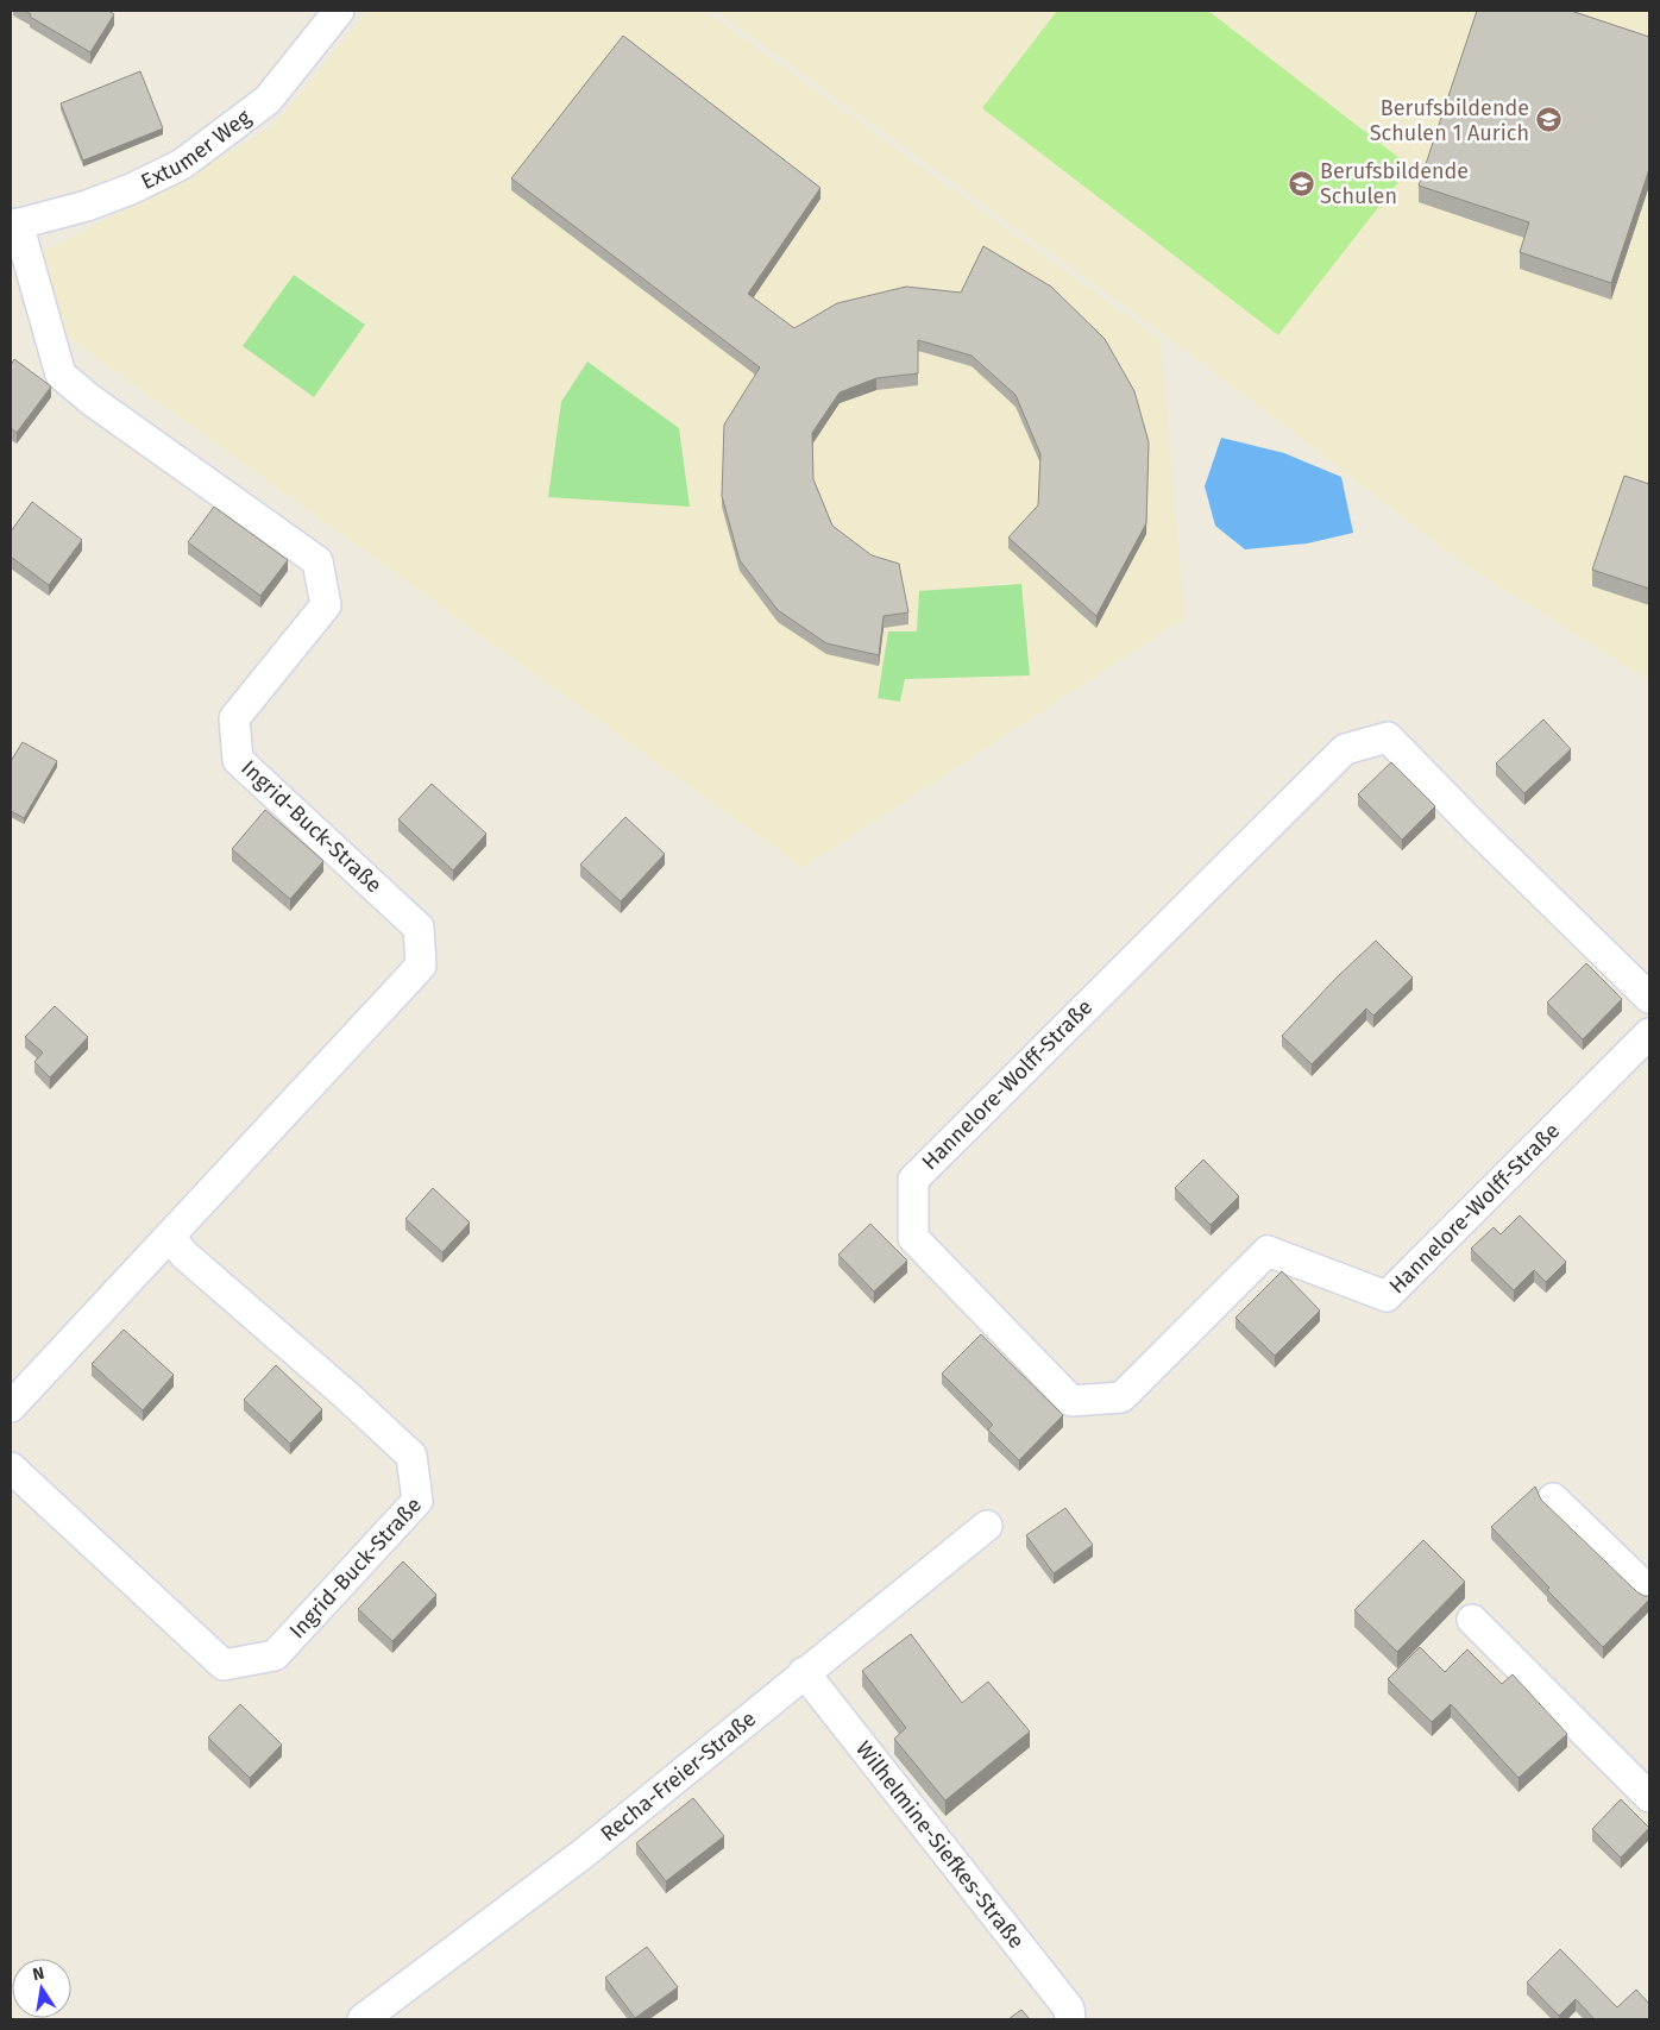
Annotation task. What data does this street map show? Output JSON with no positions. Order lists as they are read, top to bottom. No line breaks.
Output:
{"streets":{"street":["Extumer Weg","Ingrid-Buck-Straße","Hannelore-Wolff-Straße","Recha-Freier-Straße","Wilhelmine-Siefkes-Straße"]},"crossings":[["Extumer Weg","Ingrid-Buck-Straße"],["Recha-Freier-Straße","Wilhelmine-Siefkes-Straße"]],"places":{"school or university":["Berufsbildende Schulen 1 Aurich","Berufsbildende Schulen"]},"north":"top"}
